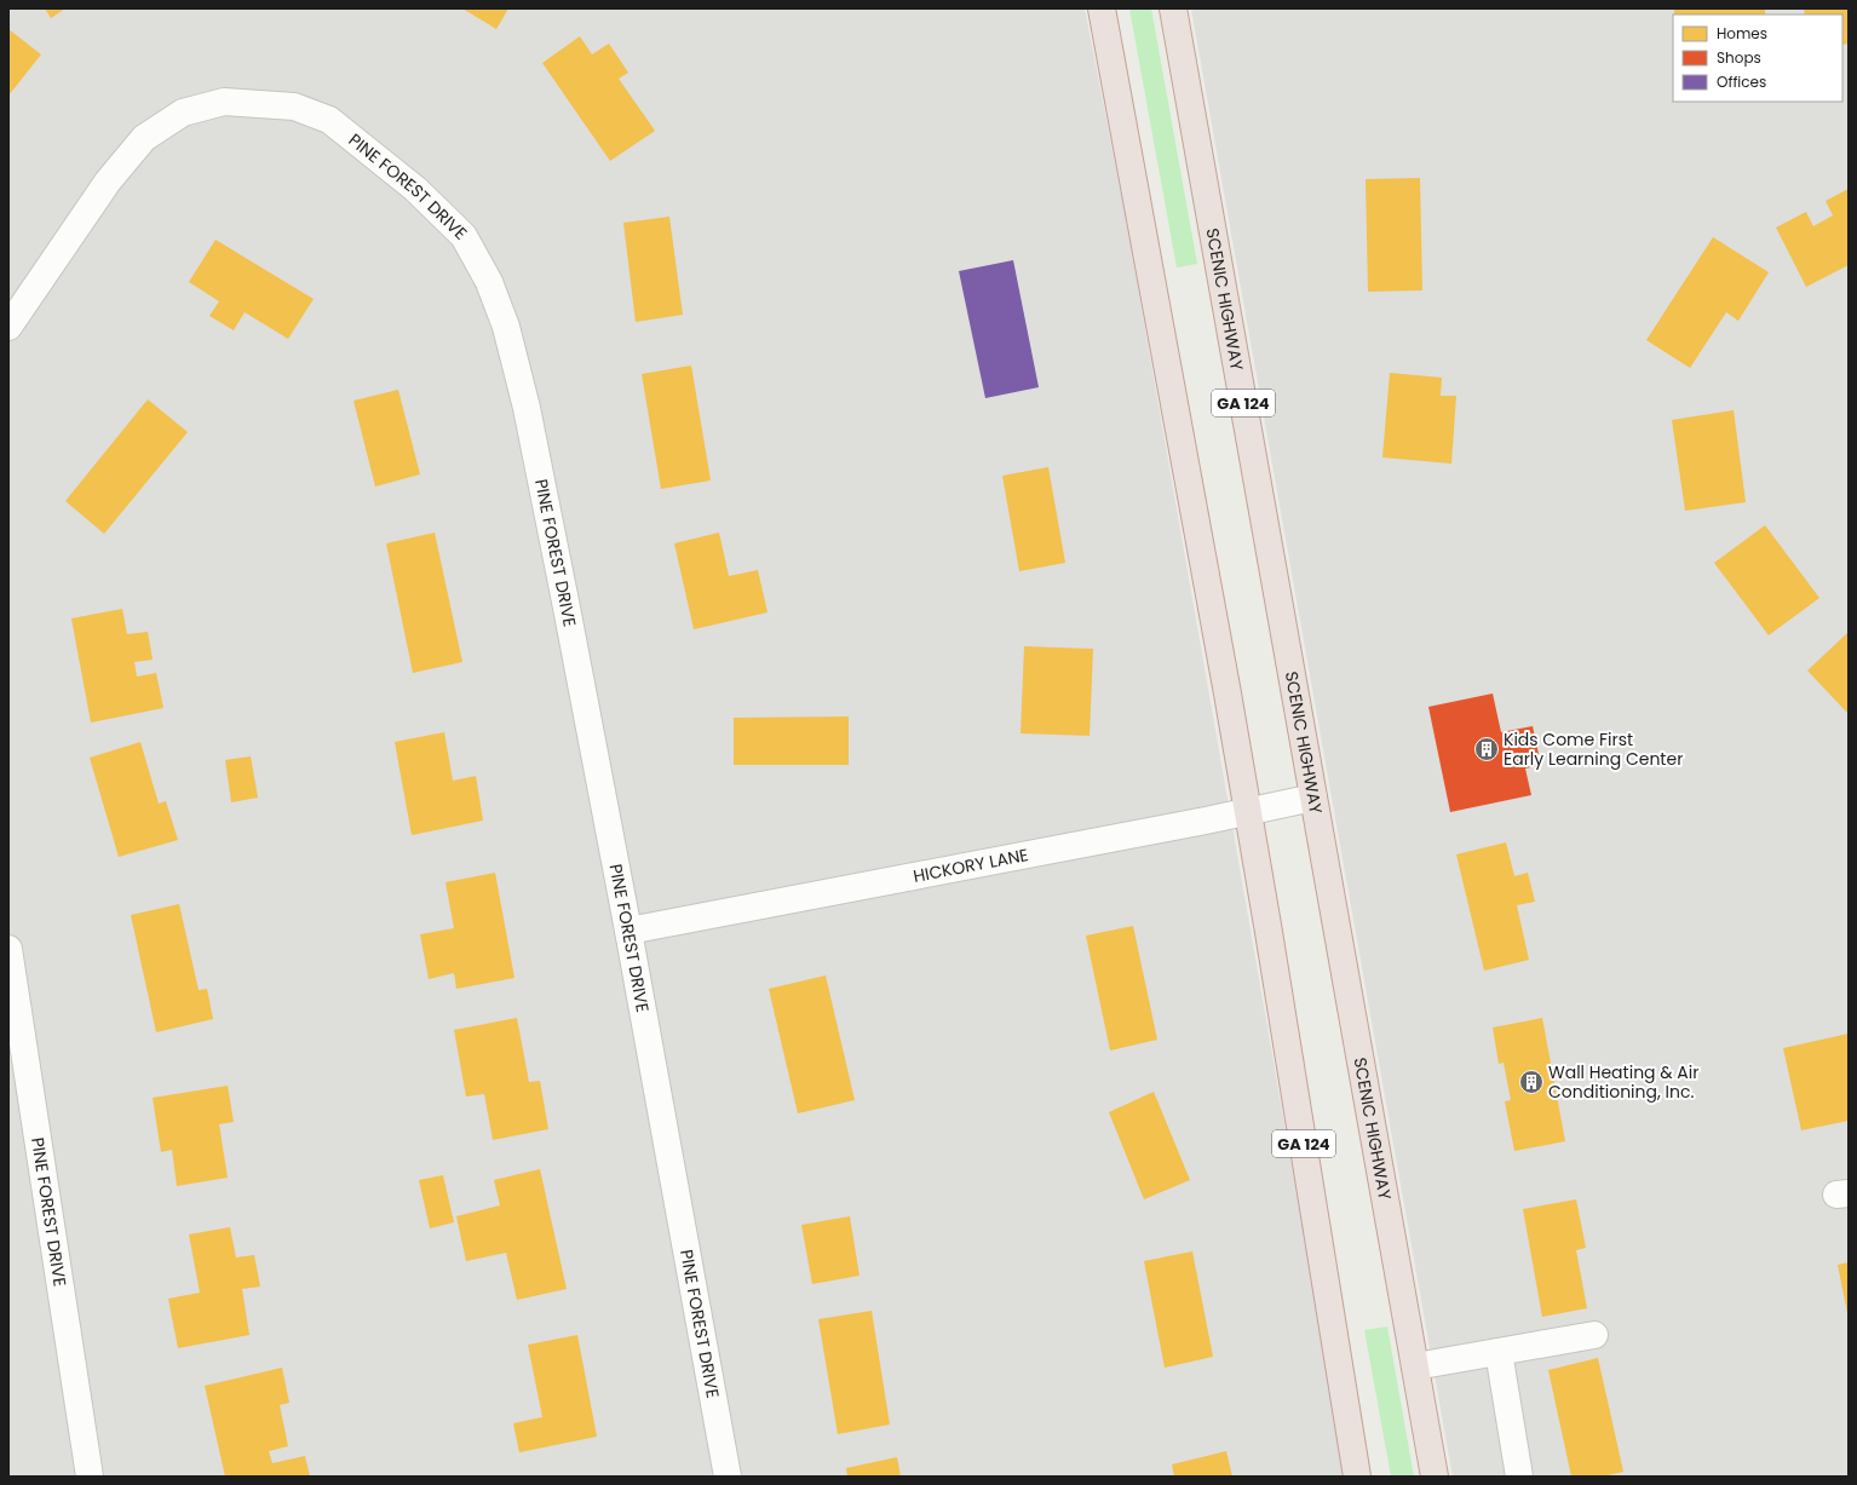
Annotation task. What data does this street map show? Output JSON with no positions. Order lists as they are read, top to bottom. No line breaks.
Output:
{"streets":{"highway":["SCENIC HIGHWAY","GA 124"],"street":["PINE FOREST DRIVE","HICKORY LANE"]},"crossings":[["PINE FOREST DRIVE","HICKORY LANE"],["SCENIC HIGHWAY","HICKORY LANE"],["GA 124","HICKORY LANE"]],"places":{"building":["Kids Come First Early Learning Center","Wall Heating & Air Conditioning, Inc."]},"legend":["Homes","Shops","Offices"]}
